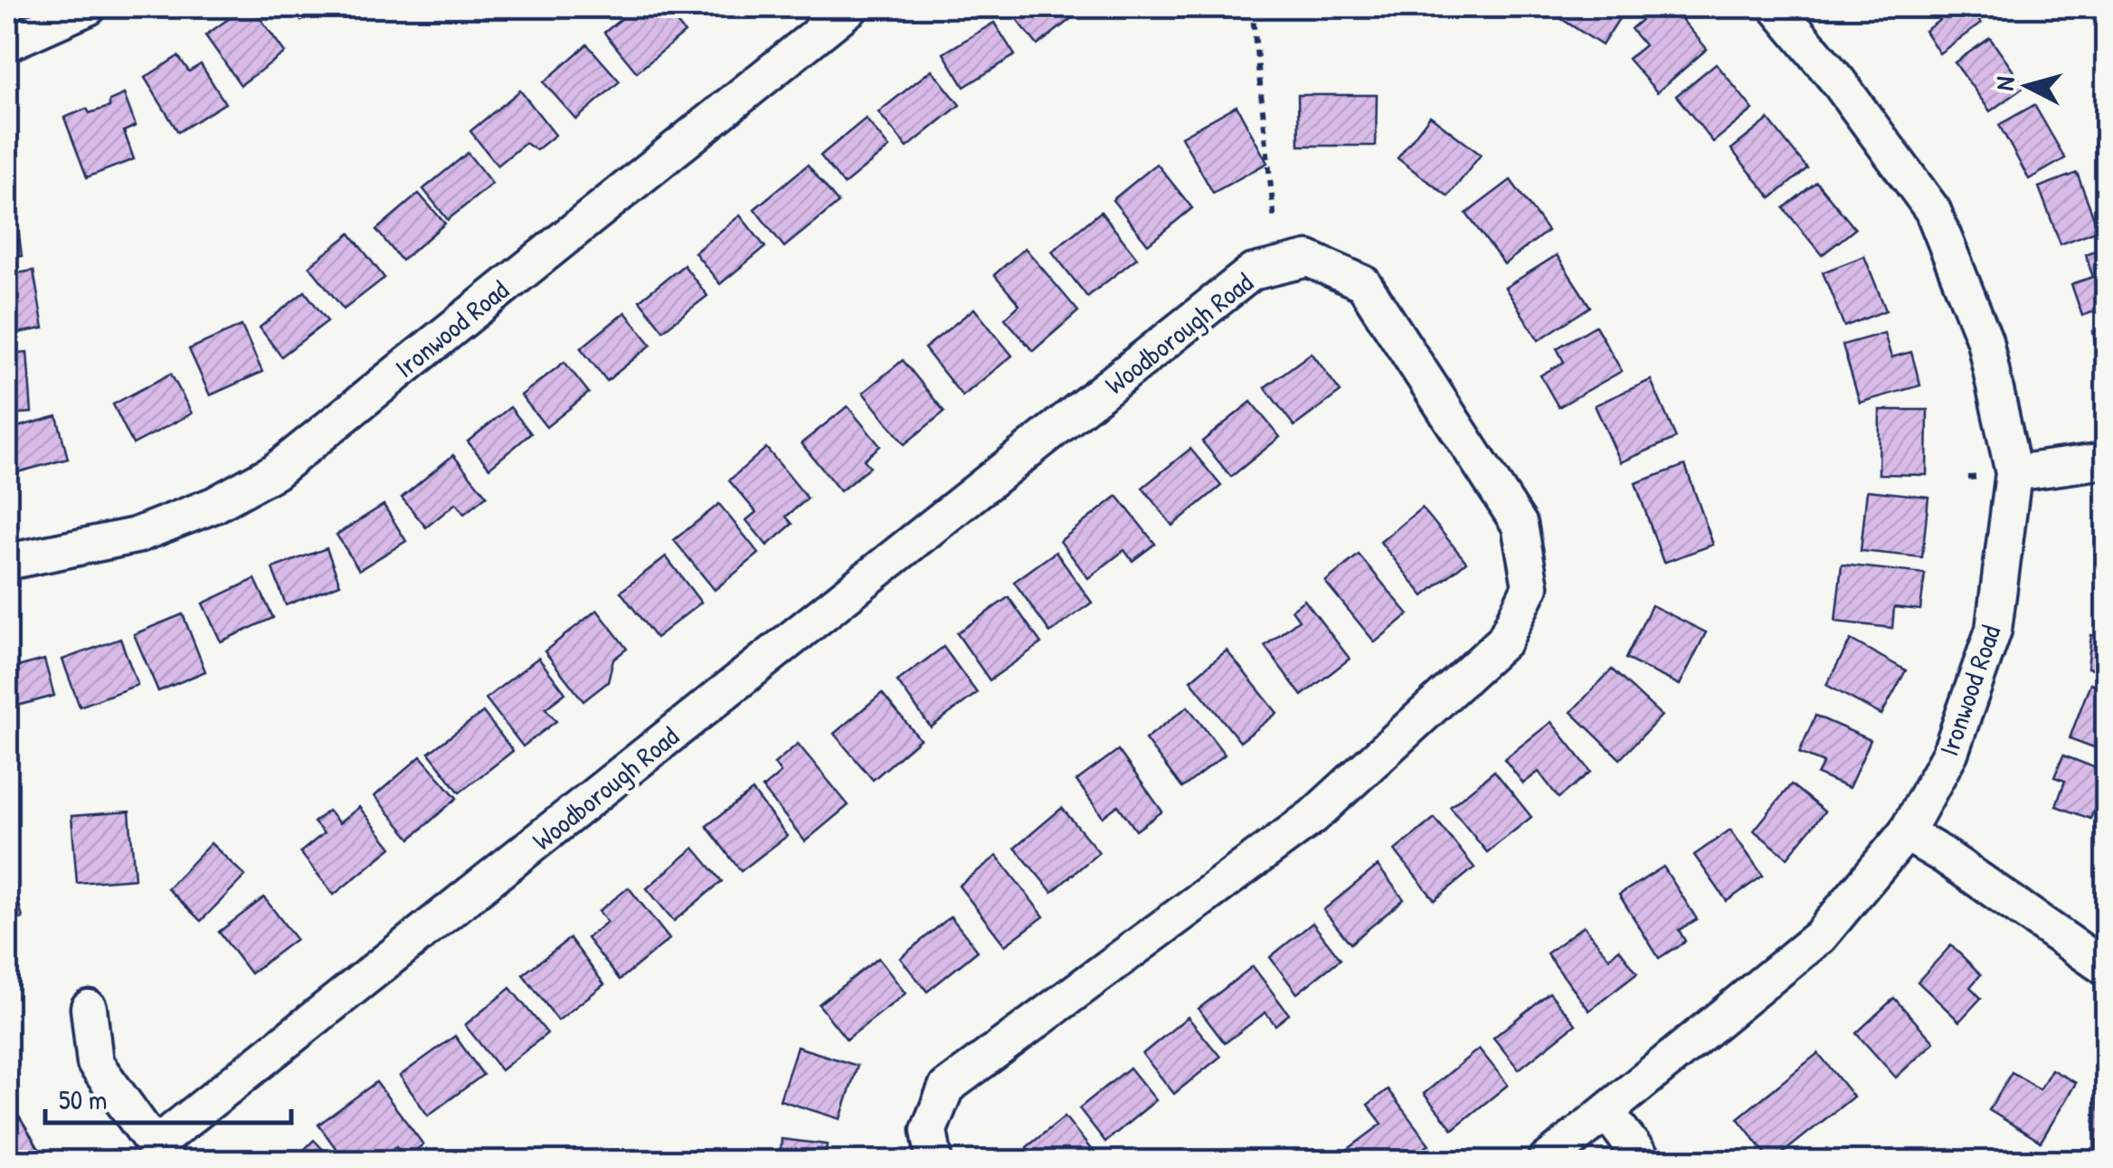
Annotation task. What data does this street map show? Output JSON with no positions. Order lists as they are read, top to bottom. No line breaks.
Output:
{"streets":{"street":["Ironwood Road","Woodborough Road"]},"scale_bar":"50 m","north":"left"}
